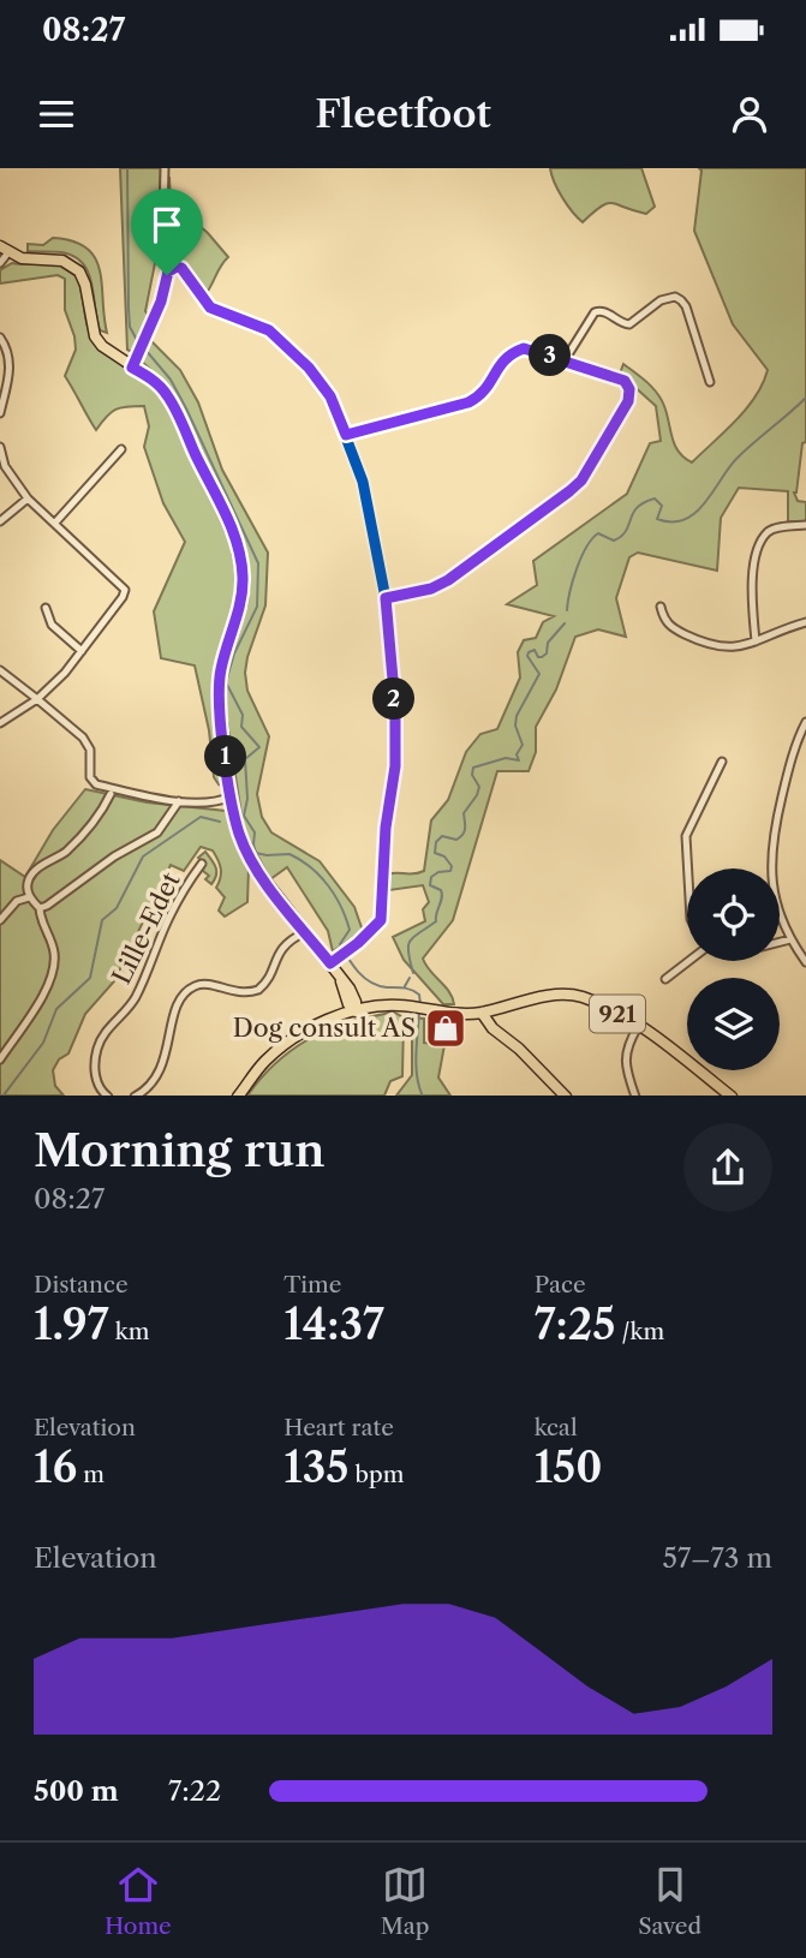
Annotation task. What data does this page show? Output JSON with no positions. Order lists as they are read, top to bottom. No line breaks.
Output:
{"streets":{"main road":["921"],"street":["Lille-Edet"]},"places":{"shop":["Dog consult AS"]},"page":{"status":"08:27","header":"Fleetfoot","pins":["3","2","1"],"heading":["Morning run","08:27"],"stats":[["Distance","1.97 km"],["Time","14:37"],["Pace","7:25 /km"],["Elevation","16 m"],["Heart rate","135 bpm"],["kcal","150"]],"chart":["Elevation","57–73 m"],"list":[{"name":"500 m","note":"7:22"}],"tabs":["Home","Map","Saved"]}}
